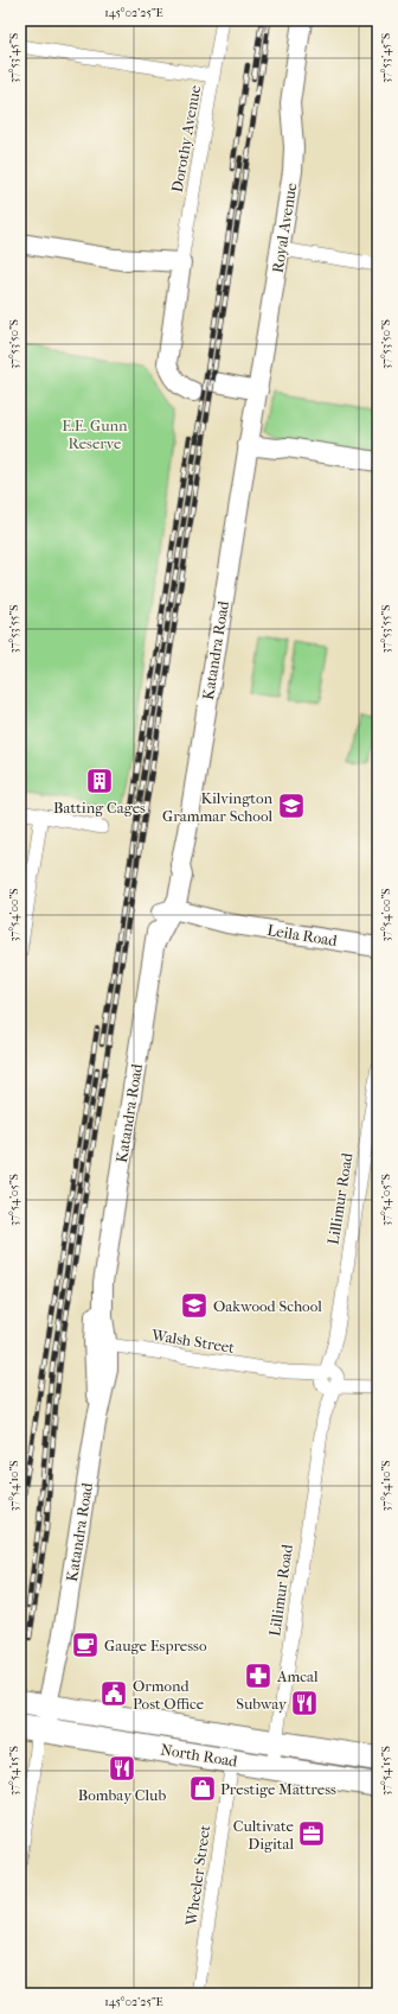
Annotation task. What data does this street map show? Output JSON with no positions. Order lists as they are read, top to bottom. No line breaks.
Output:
{"streets":{"highway":["North Road"],"street":["Dorothy Avenue","Royal Avenue","Katandra Road","Leila Road","Lillimur Road","Walsh Street","Wheeler Street"]},"crossings":[["Royal Avenue","Katandra Road"],["Katandra Road","Leila Road"],["Katandra Road","Walsh Street"],["Katandra Road","North Road"],["Lillimur Road","Walsh Street"],["Lillimur Road","North Road"],["North Road","Wheeler Street"]],"parks":["E.E. Gunn Reserve"],"places":{"building":["Batting Cages"],"school or university":["Kilvington Grammar School","Oakwood School"],"cafe":["Gauge Espresso"],"pharmacy":["Amcal"],"public building":["Ormond Post Office"],"restaurant":["Subway","Bombay Club"],"shop":["Prestige Mattress"],"office":["Cultivate Digital"]},"coordinates":["145°02'25\"E","37°53'45\"S","37°53'50\"S","37°53'55\"S","37°54'00\"S","37°54'05\"S","37°54'10\"S","37°54'15\"S"]}
